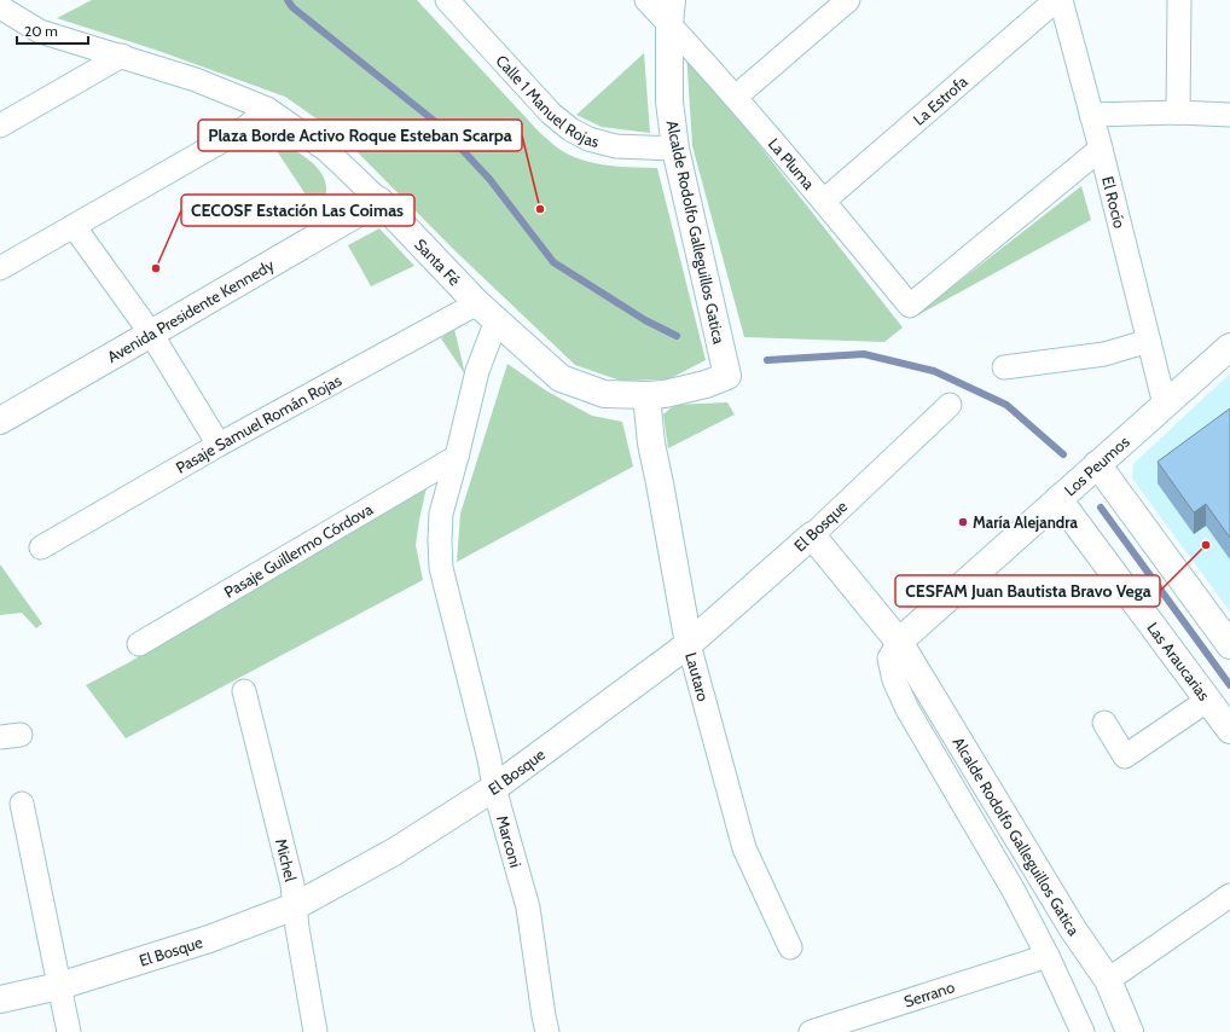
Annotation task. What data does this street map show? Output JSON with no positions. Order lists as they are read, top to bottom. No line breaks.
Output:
{"streets":{"street":["Calle 1 Manuel Rojas","La Estrofa","La Pluma","El Rocío","Alcalde Rodolfo Galleguillos Gatica","Santa Fé","Avenida Presidente Kennedy","Pasaje Samuel Román Rojas","Los Peumos","El Bosque","Pasaje Guillermo Córdova","Las Araucarias","Lautaro","Marconi","Michel","Serrano"]},"crossings":[["Calle 1 Manuel Rojas","Alcalde Rodolfo Galleguillos Gatica"],["La Estrofa","La Pluma"],["La Pluma","El Rocío"],["La Pluma","Alcalde Rodolfo Galleguillos Gatica"],["El Rocío","Los Peumos"],["Alcalde Rodolfo Galleguillos Gatica","Santa Fé"],["Alcalde Rodolfo Galleguillos Gatica","Los Peumos"],["Alcalde Rodolfo Galleguillos Gatica","El Bosque"],["Alcalde Rodolfo Galleguillos Gatica","Serrano"],["Santa Fé","Avenida Presidente Kennedy"],["Santa Fé","Pasaje Samuel Román Rojas"],["Santa Fé","Lautaro"],["Santa Fé","Marconi"],["Pasaje Samuel Román Rojas","Marconi"],["Los Peumos","Las Araucarias"],["El Bosque","Lautaro"],["El Bosque","Marconi"],["El Bosque","Michel"],["Pasaje Guillermo Córdova","Marconi"]],"places":["Plaza Borde Activo Roque Esteban Scarpa","CECOSF Estación Las Coimas","María Alejandra","CESFAM Juan Bautista Bravo Vega"],"scale_bar":"20 m"}
